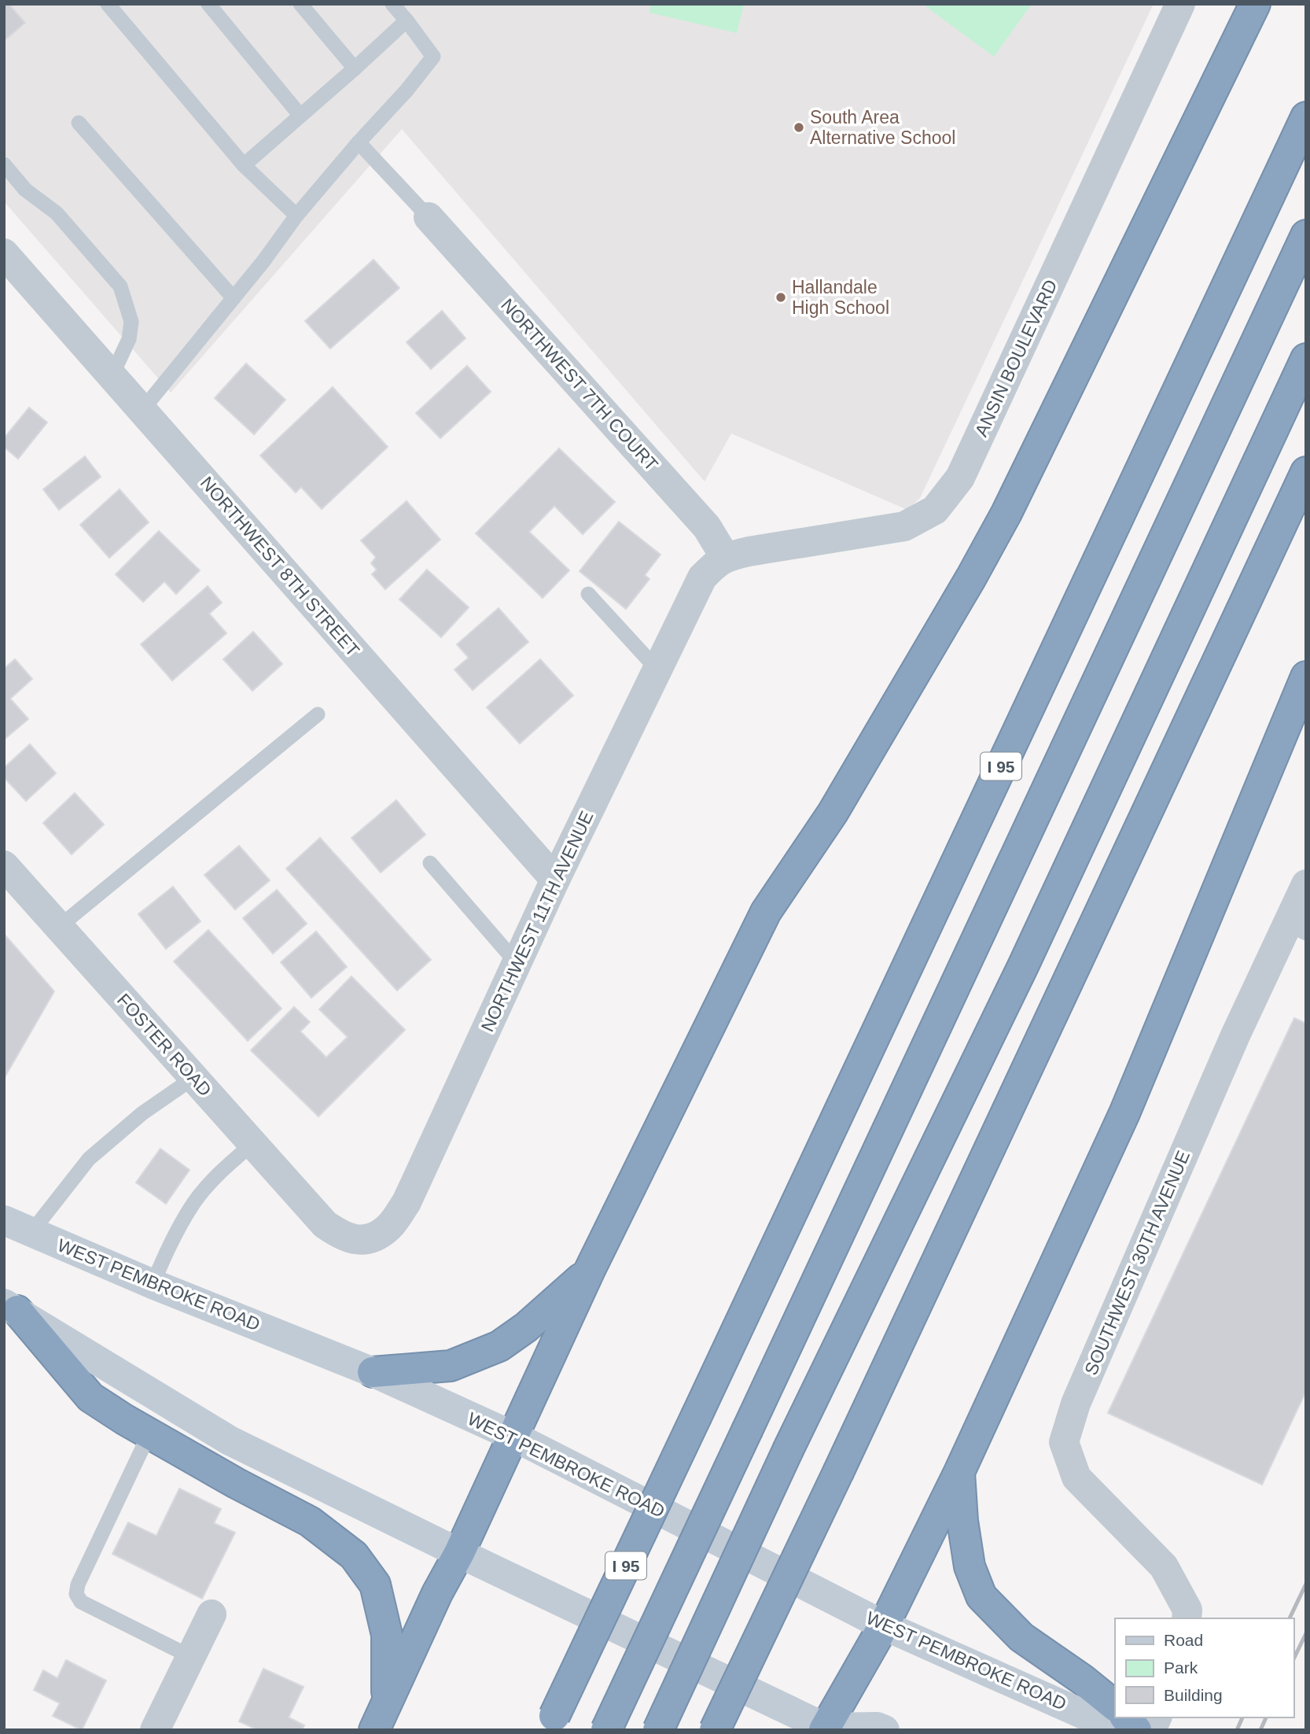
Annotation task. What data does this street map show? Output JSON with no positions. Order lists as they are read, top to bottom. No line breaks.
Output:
{"streets":{"highway":["I 95"],"main road":["WEST PEMBROKE ROAD"],"street":["ANSIN BOULEVARD","NORTHWEST 7TH COURT","NORTHWEST 8TH STREET","NORTHWEST 11TH AVENUE","FOSTER ROAD","SOUTHWEST 30TH AVENUE"]},"crossings":[["ANSIN BOULEVARD","NORTHWEST 7TH COURT"],["ANSIN BOULEVARD","NORTHWEST 11TH AVENUE"],["NORTHWEST 7TH COURT","NORTHWEST 11TH AVENUE"],["NORTHWEST 8TH STREET","NORTHWEST 11TH AVENUE"],["NORTHWEST 11TH AVENUE","FOSTER ROAD"]],"places":["South Area Alternative School","Hallandale High School"],"legend":["Road","Park","Building"]}
